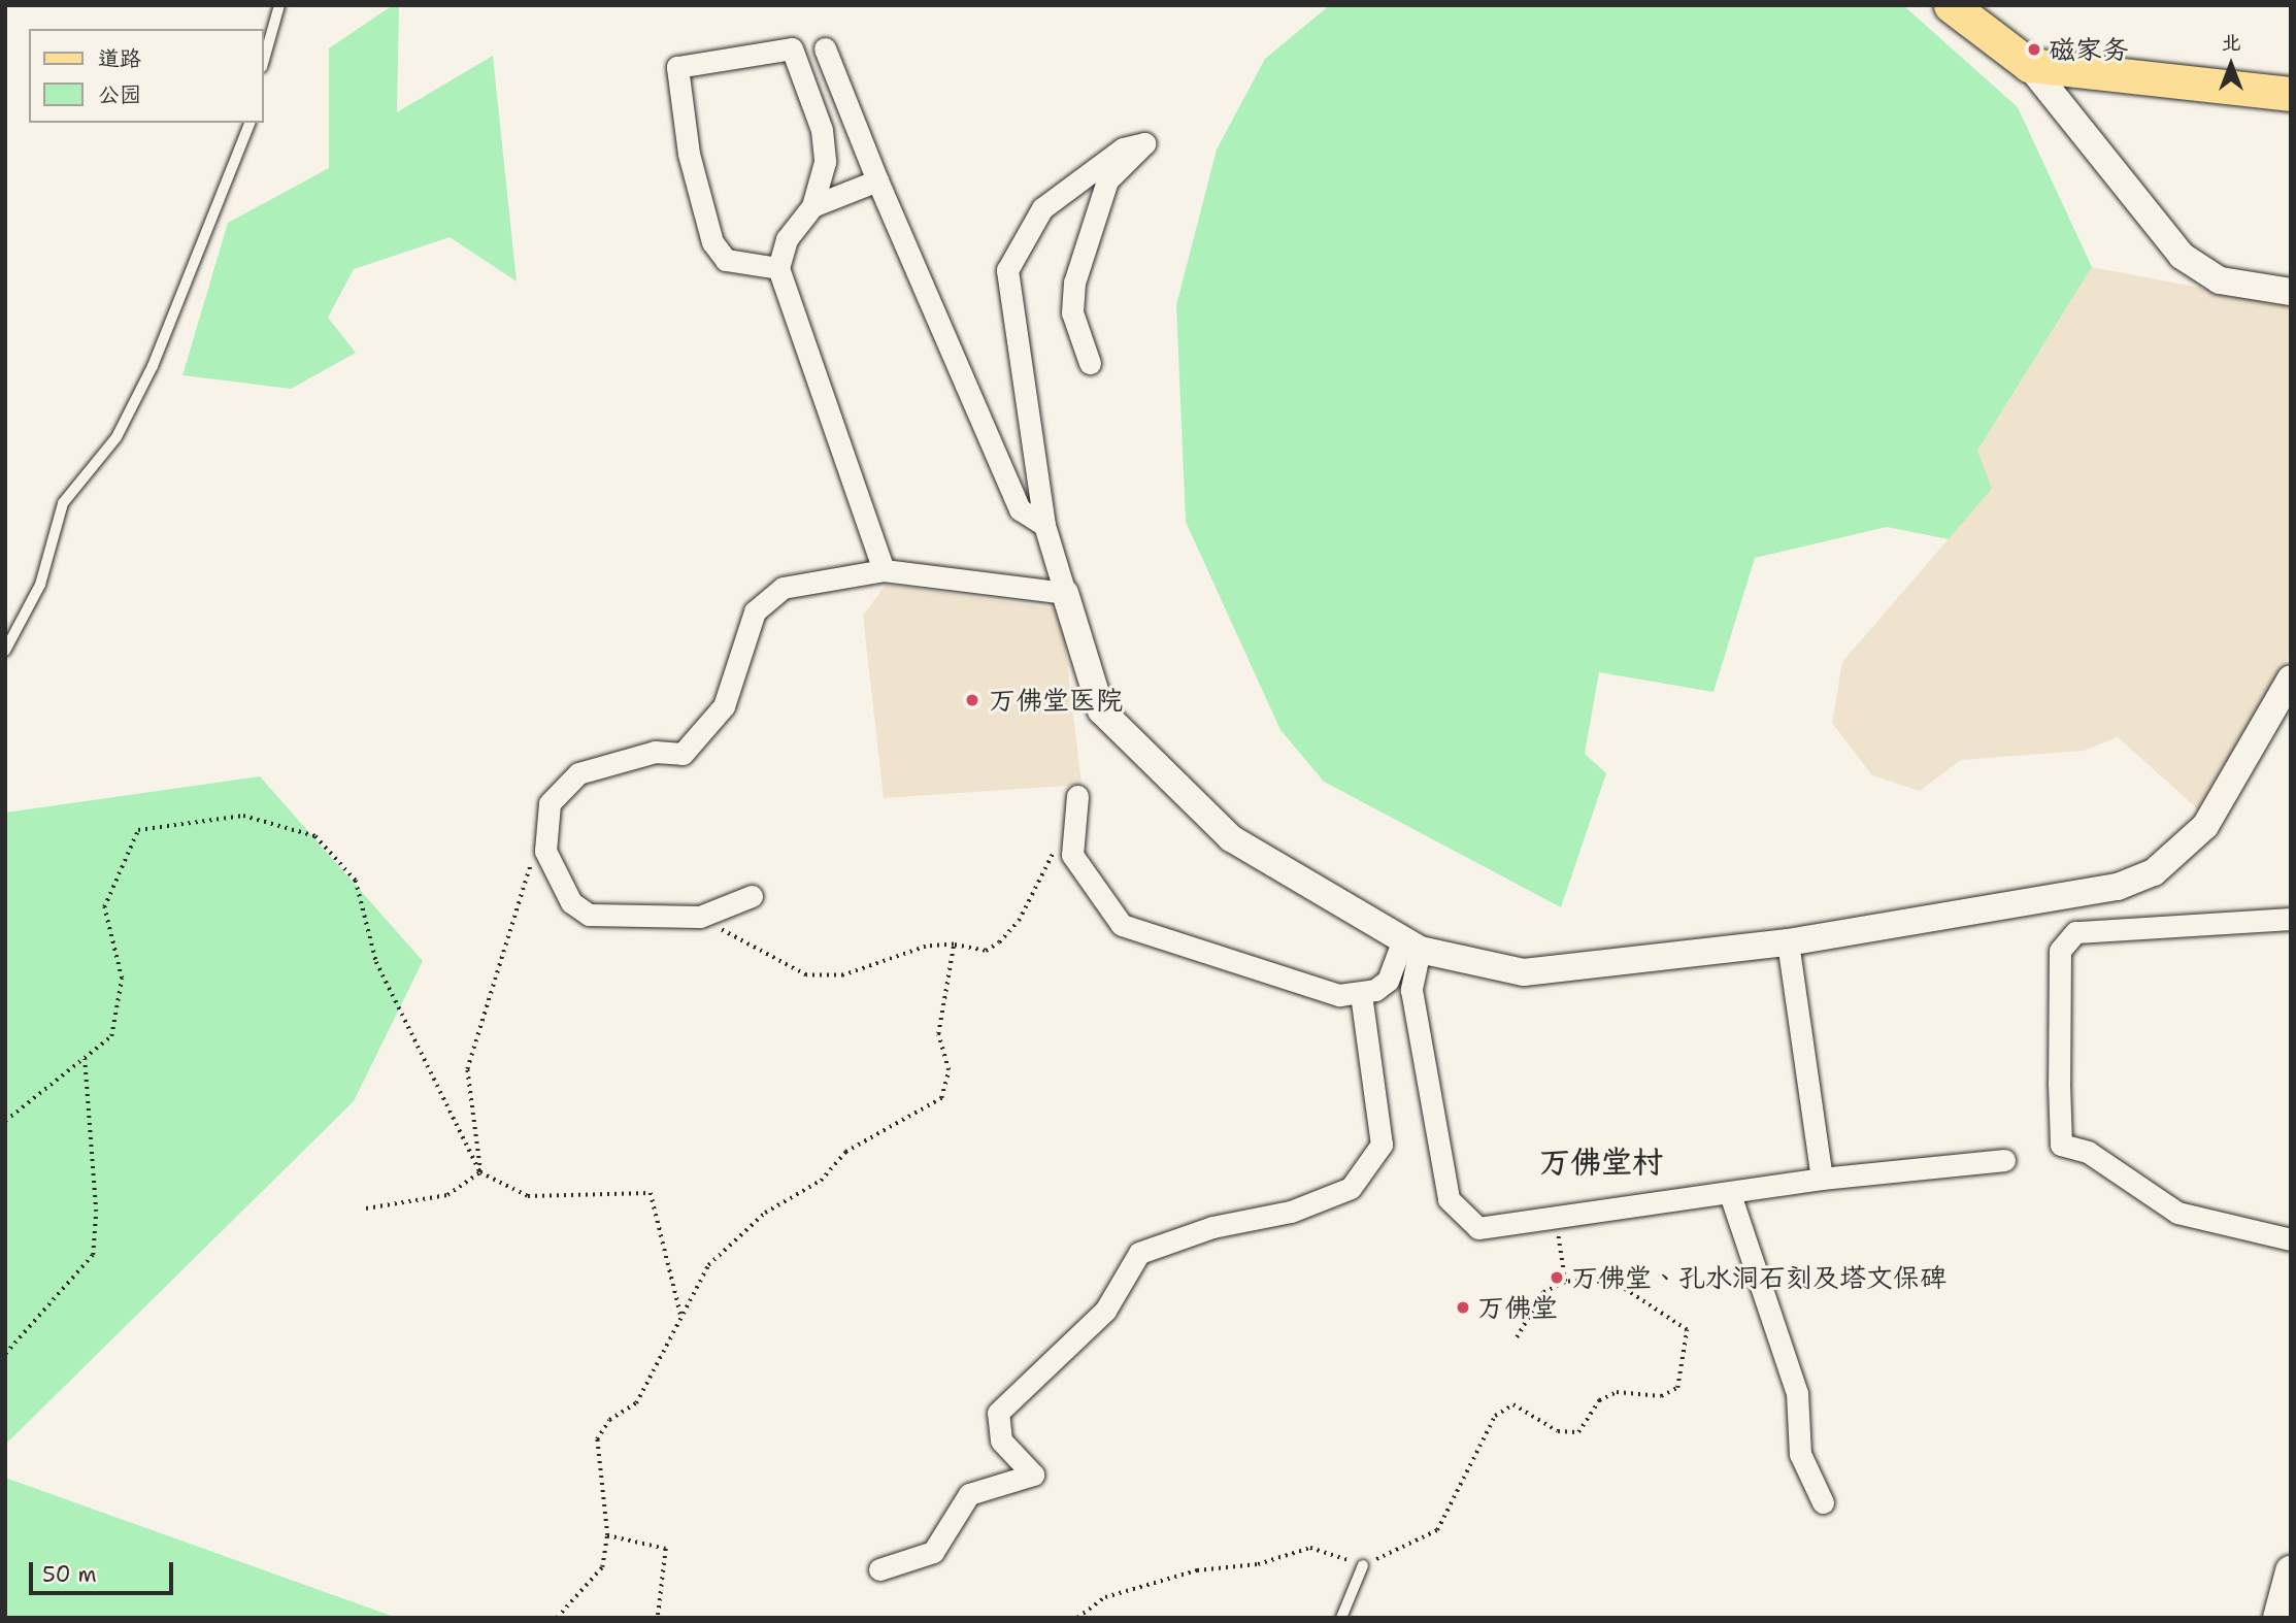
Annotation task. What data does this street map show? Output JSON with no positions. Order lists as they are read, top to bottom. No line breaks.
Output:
{"districts":["万佛堂村"],"places":["磁家务","万佛堂医院","万佛堂、孔水洞石刻及塔文保碑","万佛堂"],"legend":["道路","公园"],"scale_bar":"50 m","north":"top"}
